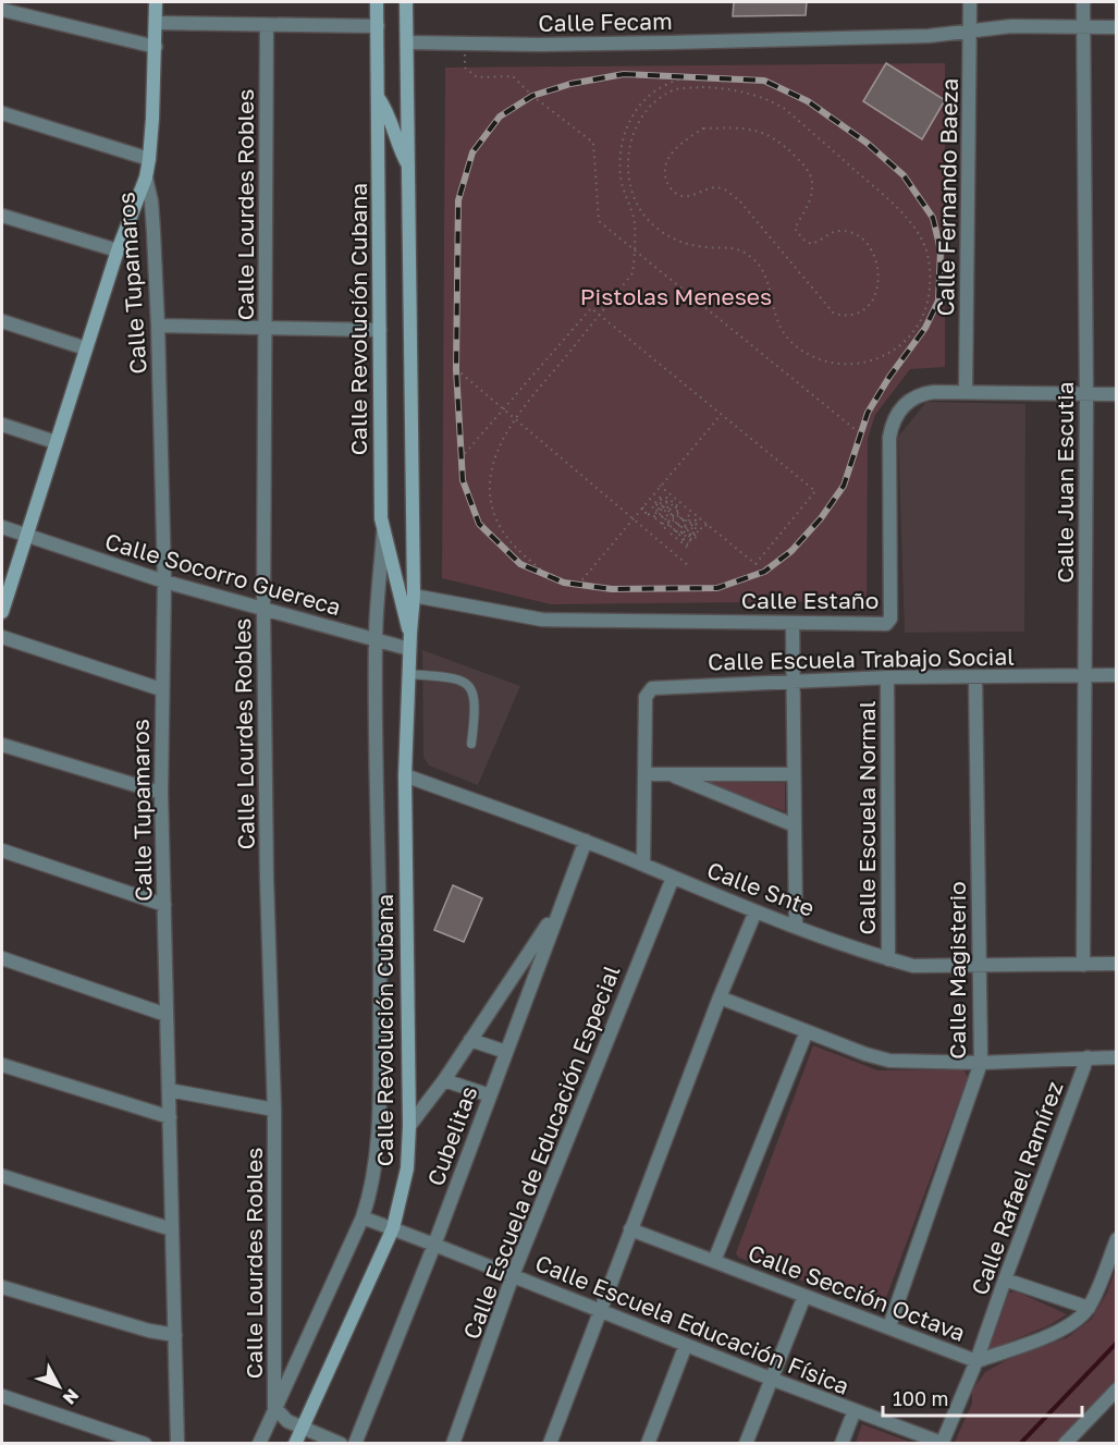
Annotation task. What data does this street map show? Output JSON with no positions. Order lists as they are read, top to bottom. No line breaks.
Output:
{"streets":{"street":["Calle Fecam","Calle Fernando Baeza","Calle Lourdes Robles","Calle Tupamaros","Calle Revolución Cubana","Calle Juan Escutia","Calle Socorro Guereca","Calle Estaño","Calle Escuela Trabajo Social","Calle Escuela Normal","Calle Snte","Calle Magisterio","Cubelitas","Calle Escuela de Educación Especial","Calle Rafael Ramírez","Calle Sección Octava","Calle Escuela Educación Física"]},"crossings":[["Calle Fecam","Calle Fernando Baeza"],["Calle Fecam","Calle Revolución Cubana"],["Calle Fecam","Calle Juan Escutia"],["Calle Fernando Baeza","Calle Estaño"],["Calle Lourdes Robles","Calle Revolución Cubana"],["Calle Lourdes Robles","Calle Socorro Guereca"],["Calle Tupamaros","Calle Socorro Guereca"],["Calle Revolución Cubana","Calle Socorro Guereca"],["Calle Revolución Cubana","Calle Estaño"],["Calle Revolución Cubana","Calle Snte"],["Calle Revolución Cubana","Calle Escuela Educación Física"],["Calle Juan Escutia","Calle Estaño"],["Calle Juan Escutia","Calle Escuela Trabajo Social"],["Calle Juan Escutia","Calle Snte"],["Calle Escuela Trabajo Social","Calle Escuela Normal"],["Calle Escuela Trabajo Social","Calle Magisterio"],["Calle Escuela Normal","Calle Snte"],["Calle Snte","Calle Magisterio"],["Calle Snte","Cubelitas"],["Calle Snte","Calle Escuela de Educación Especial"],["Calle Magisterio","Calle Sección Octava"],["Cubelitas","Calle Escuela Educación Física"],["Calle Escuela de Educación Especial","Calle Escuela Educación Física"],["Calle Rafael Ramírez","Calle Sección Octava"],["Calle Rafael Ramírez","Calle Escuela Educación Física"]],"parks":["Pistolas Meneses"],"scale_bar":"100 m","north":"bottom right"}
